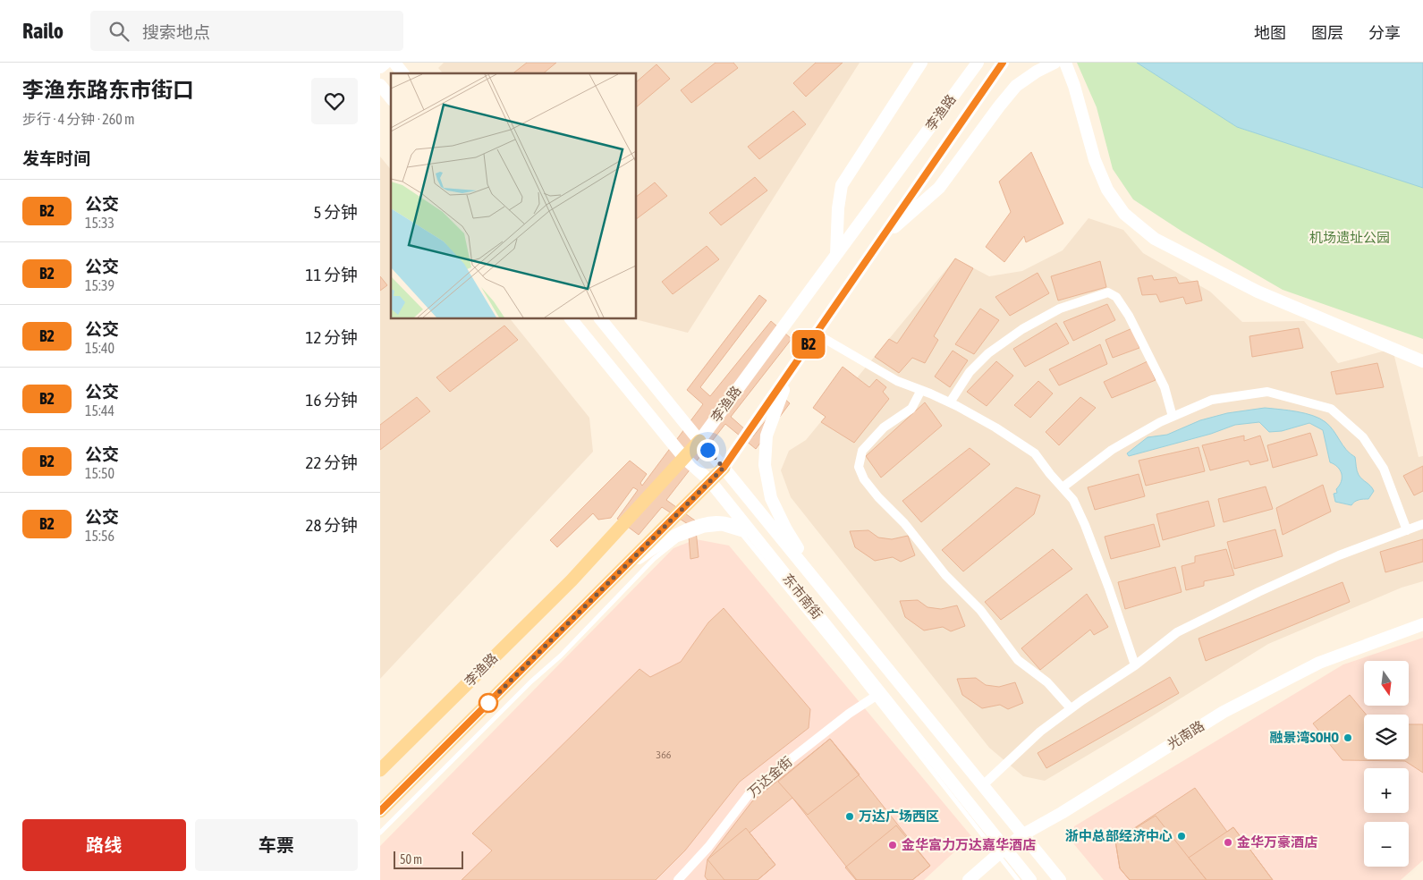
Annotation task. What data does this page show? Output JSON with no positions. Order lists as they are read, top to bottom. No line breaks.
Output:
{"streets":{"main road":["李渔路","东市南街","光南路"],"street":["万达金街"]},"crossings":[["李渔路","东市南街"],["东市南街","光南路"],["东市南街","万达金街"]],"parks":["机场遗址公园"],"places":["融景湾SOHO","万达广场西区","浙中总部经济中心","金华万豪酒店","金华富力万达嘉华酒店"],"lines":["bus line B2"],"house_numbers":["366"],"scale_bar":"50 m","north":"bottom","page":{"header":"Railo","search":"搜索地点","nav":["地图","图层","分享"],"heading":[["李渔东路东市街口","步行 · 4 分钟 · 260 m"],"发车时间"],"on_map":"B2","list":[{"mark":"B2","name":"公交","note":"15:33","value":"5 分钟"},{"mark":"B2","name":"公交","note":"15:39","value":"11 分钟"},{"mark":"B2","name":"公交","note":"15:40","value":"12 分钟"},{"mark":"B2","name":"公交","note":"15:44","value":"16 分钟"},{"mark":"B2","name":"公交","note":"15:50","value":"22 分钟"},{"mark":"B2","name":"公交","note":"15:56","value":"28 分钟"}],"map_buttons":["+","−"],"buttons":["路线","车票"],"scale":"50 m"}}
